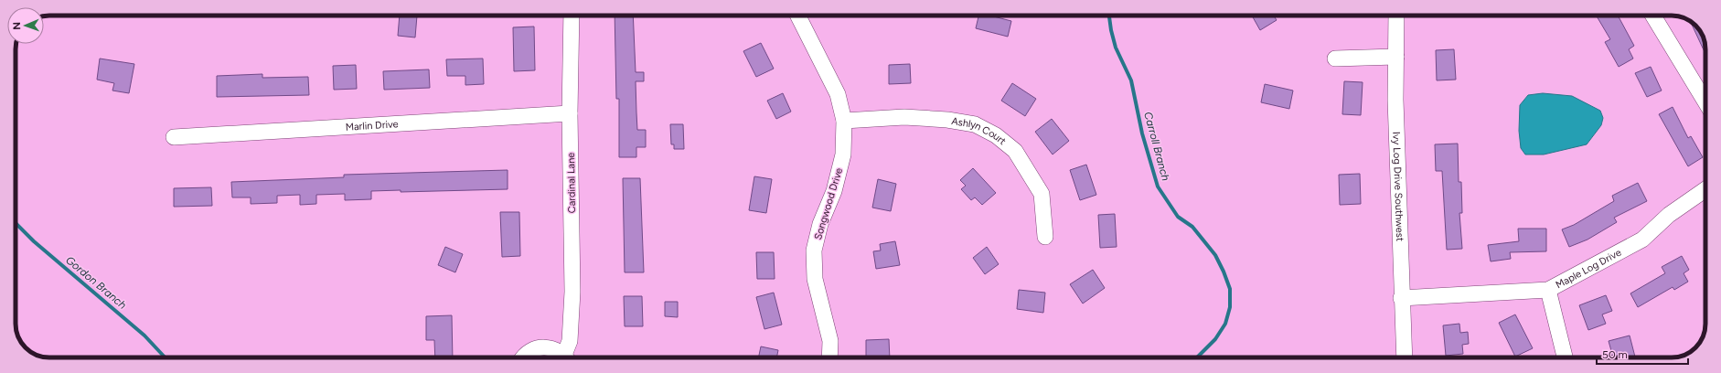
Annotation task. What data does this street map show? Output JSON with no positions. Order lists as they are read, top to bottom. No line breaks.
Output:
{"streets":{"street":["Marlin Drive","Ashlyn Court","Cardinal Lane","Ivy Log Drive Southwest","Songwood Drive","Maple Log Drive"]},"crossings":[["Marlin Drive","Cardinal Lane"],["Ashlyn Court","Songwood Drive"],["Ivy Log Drive Southwest","Maple Log Drive"]],"water":["Carroll Branch","Gordon Branch"],"scale_bar":"50 m","north":"left"}
